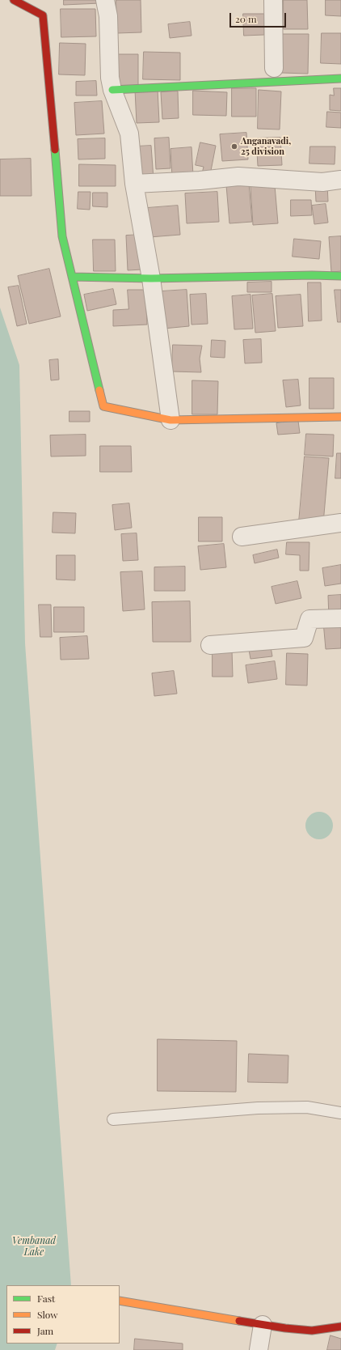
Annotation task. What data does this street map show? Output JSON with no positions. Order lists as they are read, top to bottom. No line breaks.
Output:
{"water":["Vembanad Lake"],"places":["Anganavadi, 25 division"],"legend":["Fast","Slow","Jam"],"scale_bar":"20 m"}
